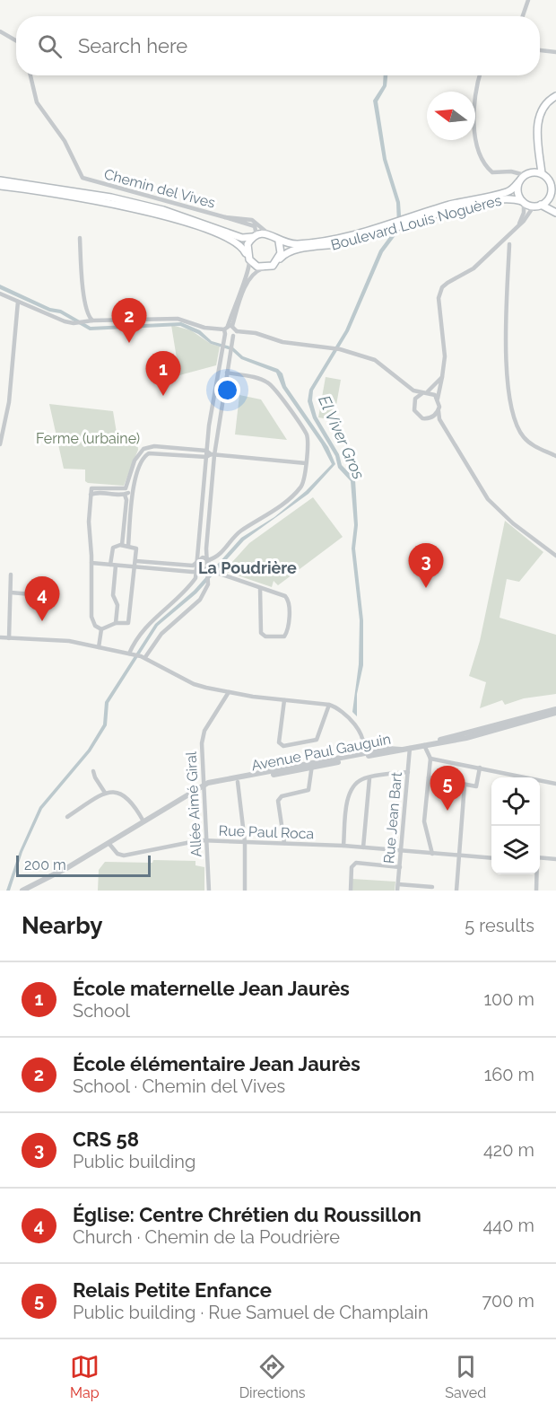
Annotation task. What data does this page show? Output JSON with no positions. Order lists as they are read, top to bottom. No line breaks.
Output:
{"streets":{"main road":["Boulevard Louis Noguères"],"street":["Chemin del Vives","Avenue Paul Gauguin","Allée Aimé Giral","Rue Jean Bart","Rue Paul Roca"]},"crossings":[["Chemin del Vives","Boulevard Louis Noguères"],["Avenue Paul Gauguin","Allée Aimé Giral"],["Avenue Paul Gauguin","Rue Paul Roca"],["Allée Aimé Giral","Rue Paul Roca"],["Rue Jean Bart","Rue Paul Roca"]],"districts":["La Poudrière"],"water":["El Viver Gros"],"parks":["Ferme (urbaine)"],"scale_bar":"200 m","north":"left","page":{"search":"Search here","pins":["2","1","3","4","5"],"scale":"200 m","heading":["Nearby","5 results"],"list":[{"mark":"1","name":"École maternelle Jean Jaurès","note":"School","value":"100 m"},{"mark":"2","name":"École élémentaire Jean Jaurès","note":"School · Chemin del Vives","value":"160 m"},{"mark":"3","name":"CRS 58","note":"Public building","value":"420 m"},{"mark":"4","name":"Église: Centre Chrétien du Roussillon","note":"Church · Chemin de la Poudrière","value":"440 m"},{"mark":"5","name":"Relais Petite Enfance","note":"Public building · Rue Samuel de Champlain","value":"700 m"}],"nav":["Map","Directions","Saved"]}}
